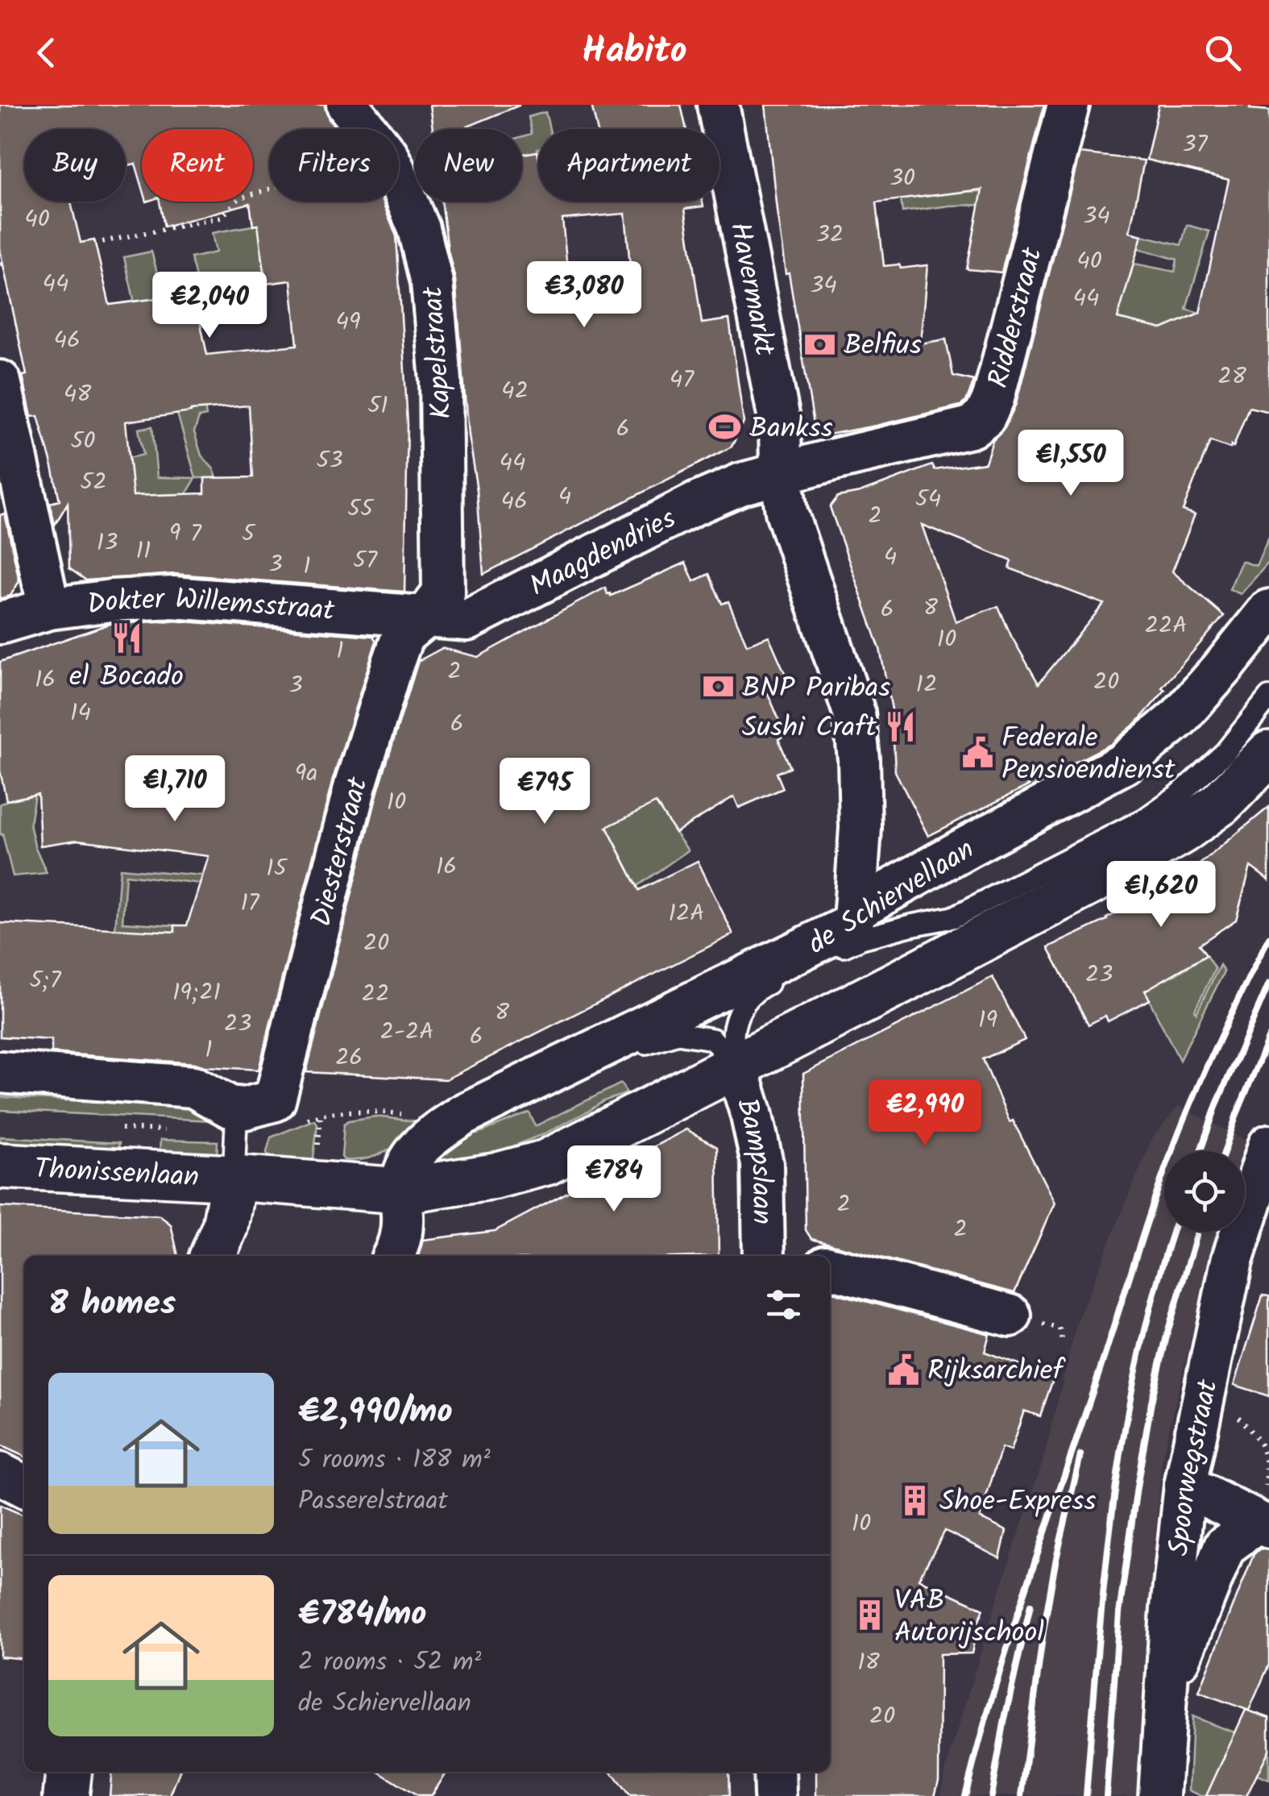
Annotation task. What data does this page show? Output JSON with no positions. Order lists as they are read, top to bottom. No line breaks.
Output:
{"streets":{"main road":["Thonissenlaan"],"street":["Havermarkt","Ridderstraat","Kapelstraat","Maagdendries","Dokter Willemsstraat","Diesterstraat","de Schiervellaan","Bampslaan","Spoorwegstraat"]},"crossings":[["Havermarkt","Ridderstraat"],["Havermarkt","Maagdendries"],["Havermarkt","de Schiervellaan"],["Ridderstraat","Maagdendries"],["Kapelstraat","Maagdendries"],["Kapelstraat","Dokter Willemsstraat"],["Kapelstraat","Diesterstraat"],["Maagdendries","Dokter Willemsstraat"],["Maagdendries","Diesterstraat"],["Dokter Willemsstraat","Diesterstraat"],["de Schiervellaan","Bampslaan"]],"places":{"bank":["Belfius","BNP Paribas"],"sports":["Bankss"],"restaurant":["el Bocado","Sushi Craft"],"public building":["Federale Pensioendienst","Rijksarchief"],"building":["Shoe-Express","VAB Autorijschool"]},"house_numbers":["37","30","34","40","32","40","44","34","44","49","46","28","47","42","48","51","6","50","53","44","52","4","54","46","55","2","9","7","5","13","11","4","57","3","1","8","6","22A","10","1","2","16","20","12","3","14","6","9a","10","16","15","17","12A","20","23","5;7","19;21","22","8","19","23","2-2A","6","1","26","2","2","10","18","20"],"page":{"header":"Habito","chip":["Buy","Rent","Filters","New","Apartment"],"price":["€3,080","€2,040","€1,550","€1,710","€795","€1,620","€2,990","€784"],"heading":"8 homes","list":[{"name":"€2,990/mo","note":"5 rooms · 188 m² · Passerelstraat"},{"name":"€784/mo","note":"2 rooms · 52 m² · de Schiervellaan"}]}}
